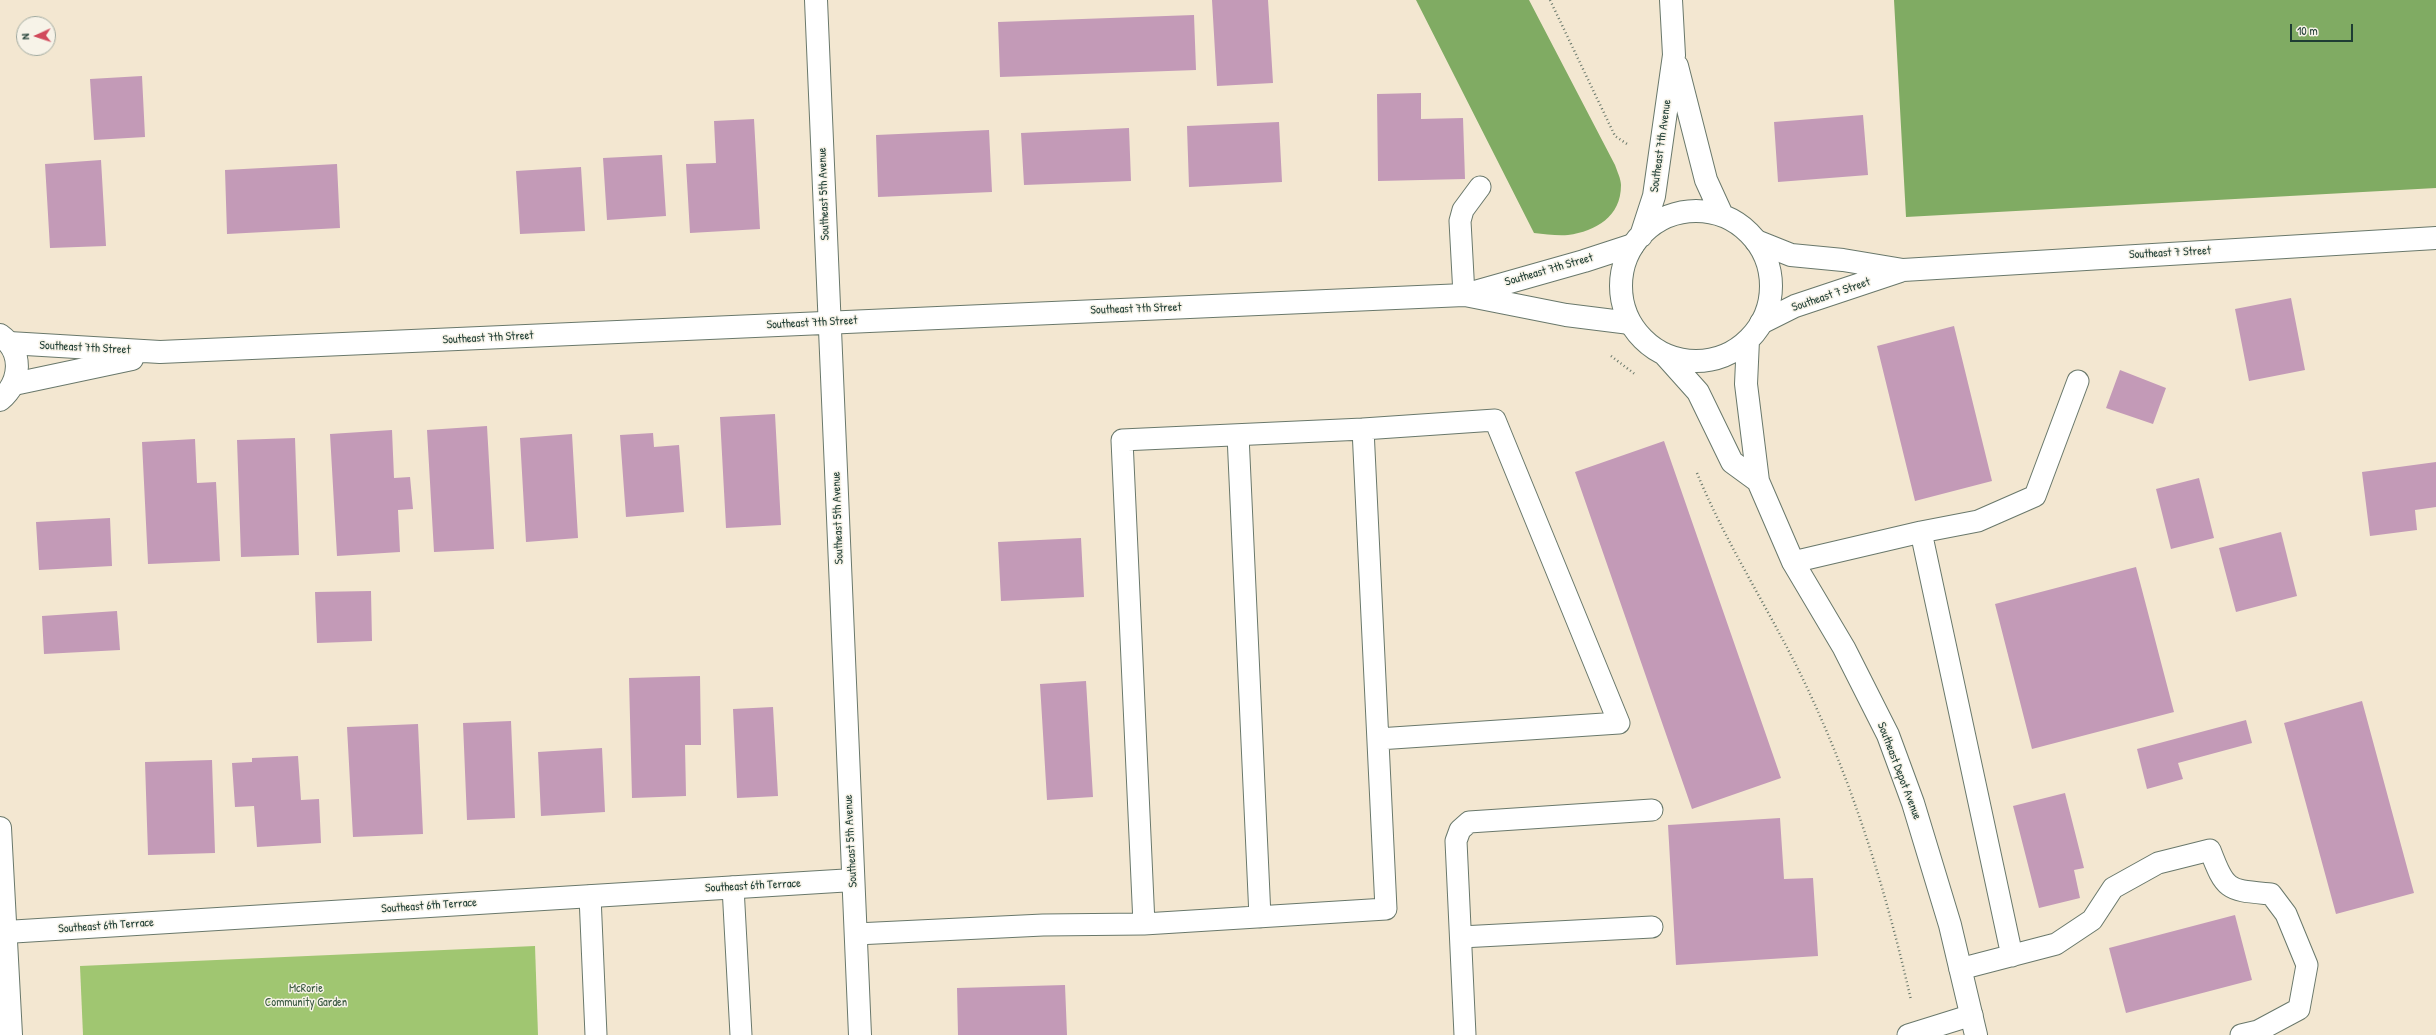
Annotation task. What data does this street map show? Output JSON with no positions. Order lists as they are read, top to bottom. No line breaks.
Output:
{"streets":{"street":["Southeast 7th Avenue","Southeast 5th Avenue","Southeast 7 Street","Southeast 7th Street","Southeast Depot Avenue","Southeast 6th Terrace"]},"crossings":[["Southeast 7th Avenue","Southeast 7th Street"],["Southeast 5th Avenue","Southeast 7th Street"],["Southeast 5th Avenue","Southeast 6th Terrace"]],"parks":["McRorie Community Garden"],"scale_bar":"10 m","north":"left"}
